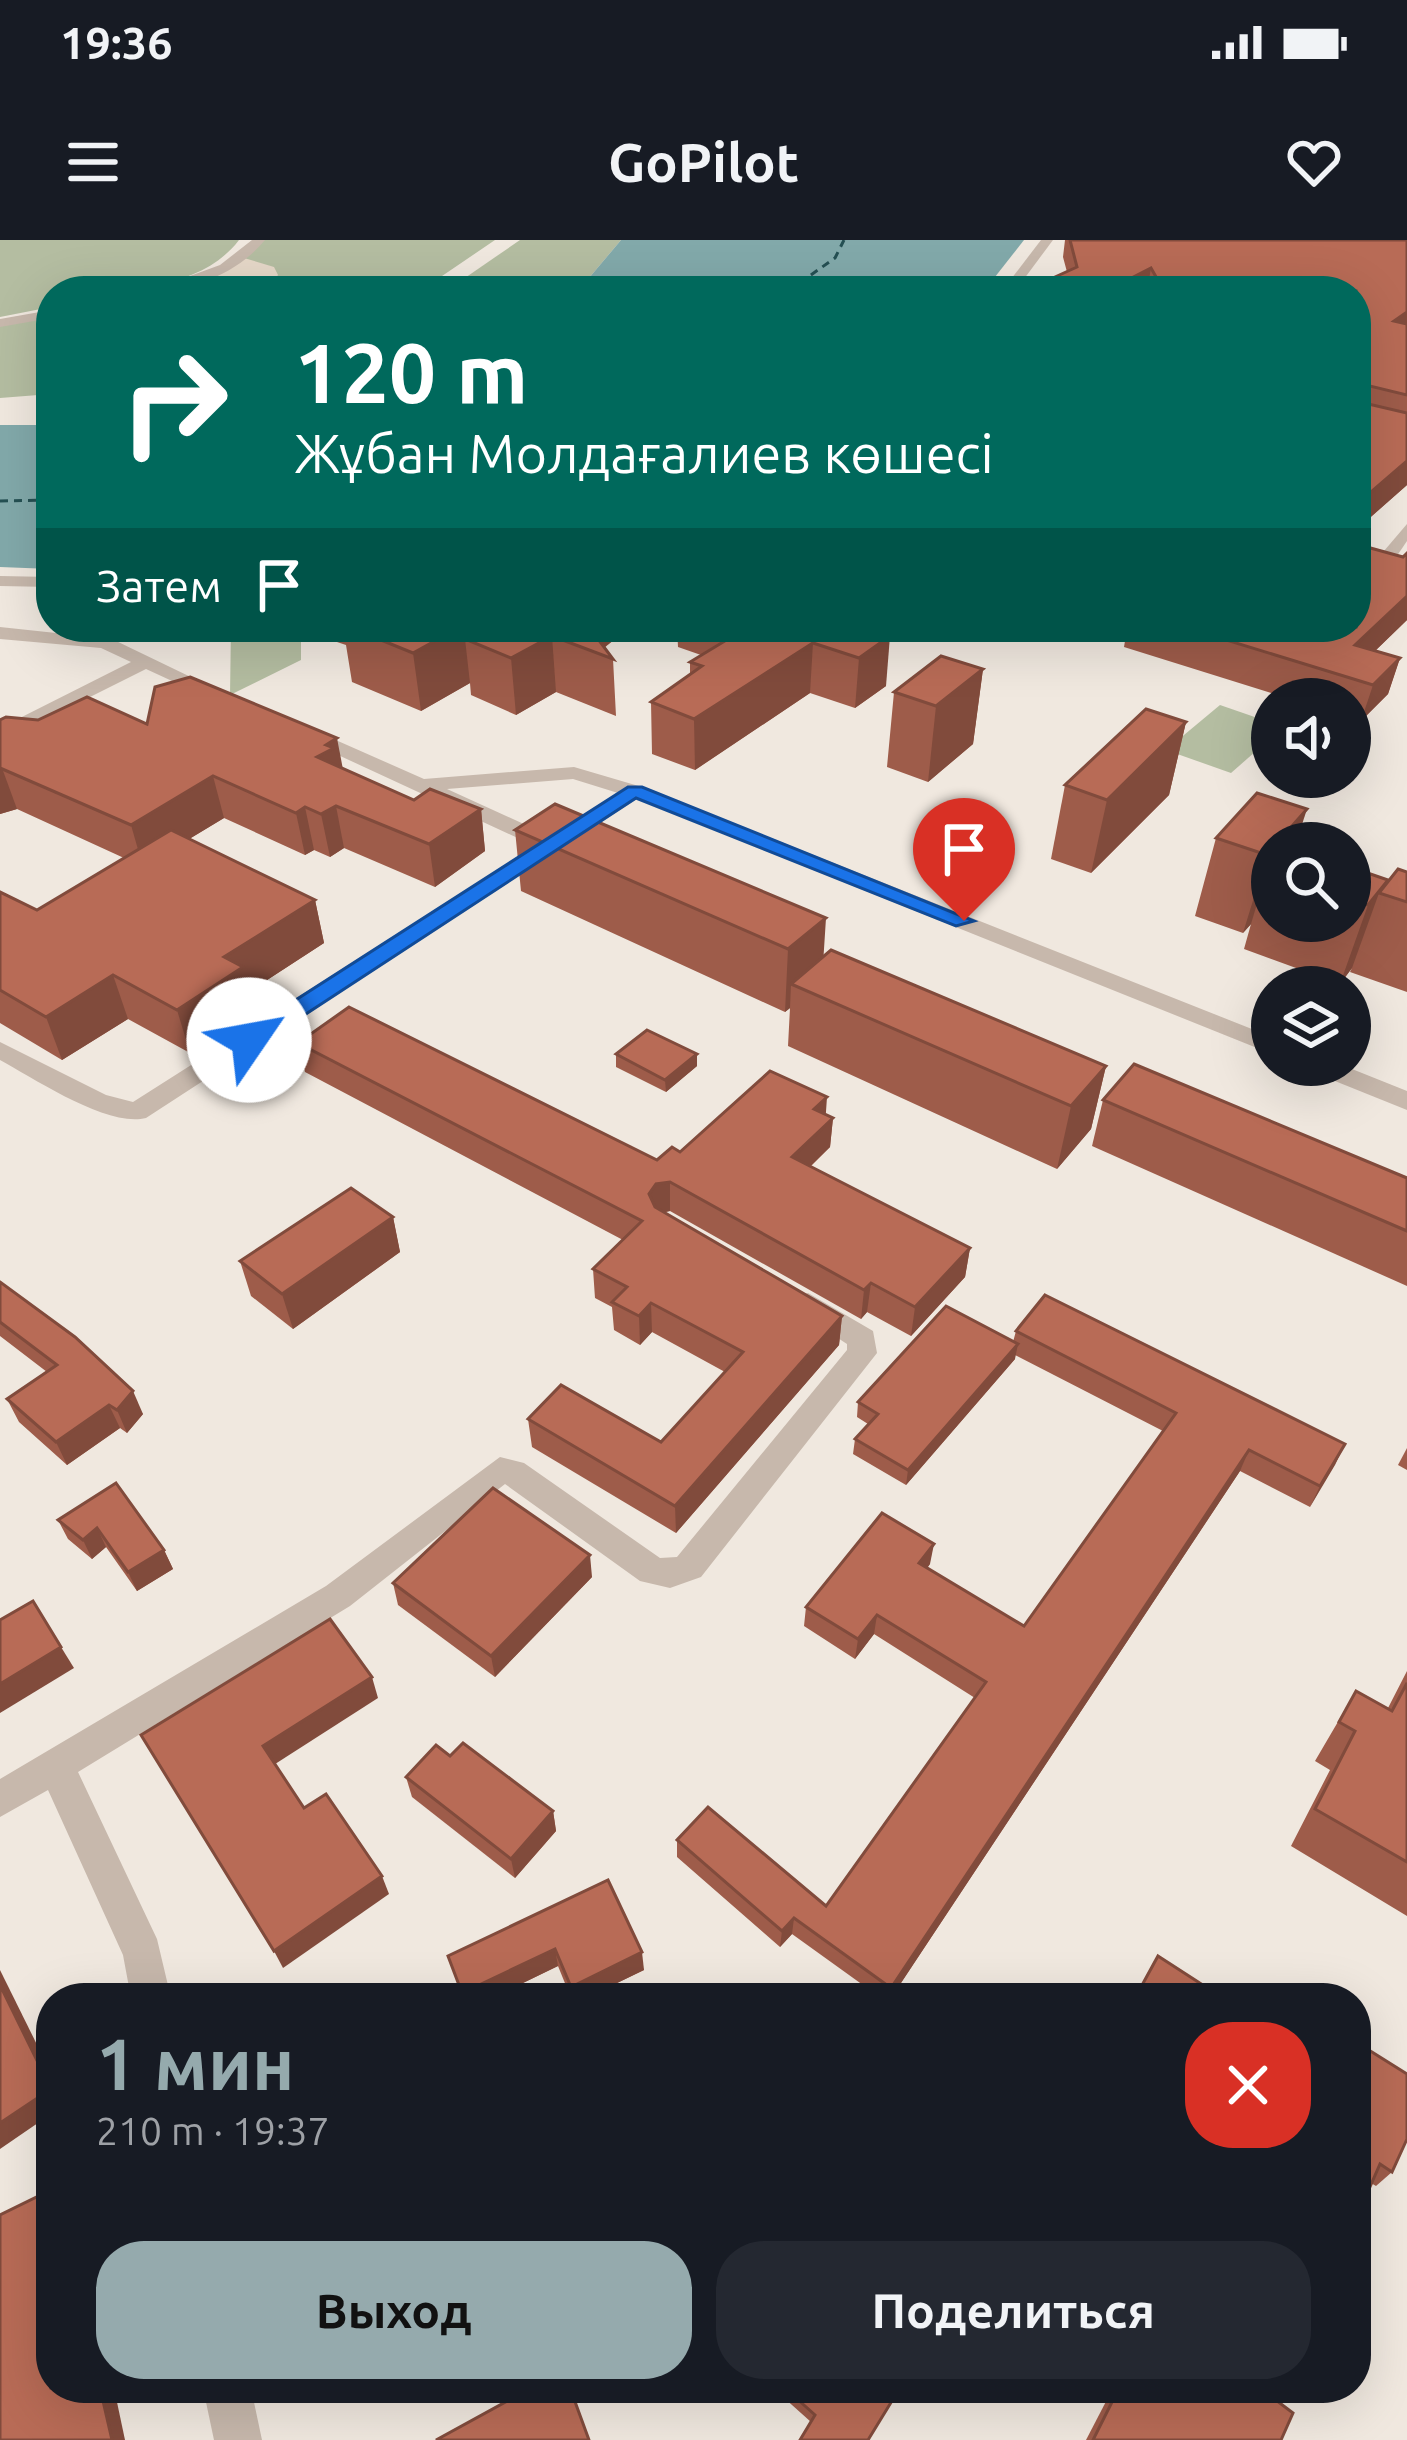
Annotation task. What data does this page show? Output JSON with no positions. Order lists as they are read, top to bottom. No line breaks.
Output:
{"page":{"status":"19:36","header":"GoPilot","turn":["120 m","Жұбан Молдағалиев көшесі"],"then":"Затем","heading":["1 мин","210 m · 19:37"],"buttons":["Выход","Поделиться"]}}
